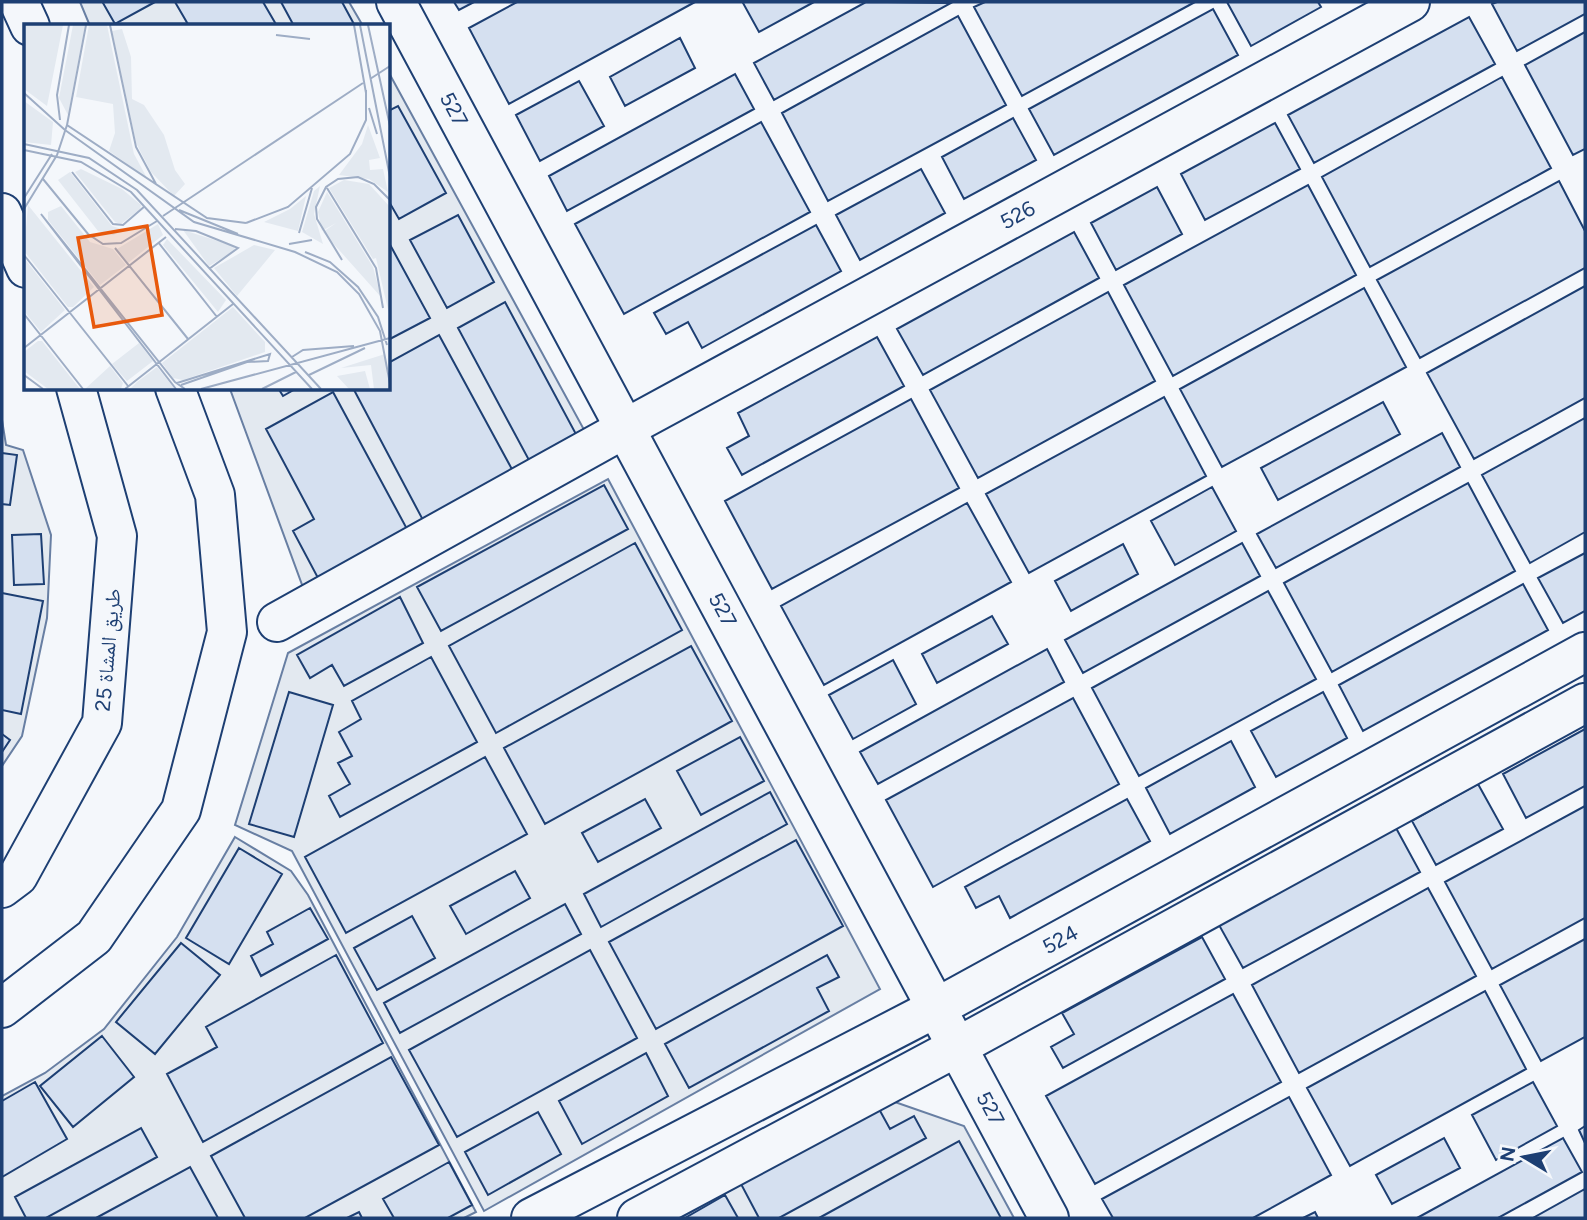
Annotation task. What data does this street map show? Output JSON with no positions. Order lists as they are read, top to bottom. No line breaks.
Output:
{"streets":{"street":["527","526","طريق المشاة 25","524"]},"crossings":[["527","526"],["527","524"]],"north":"left"}
